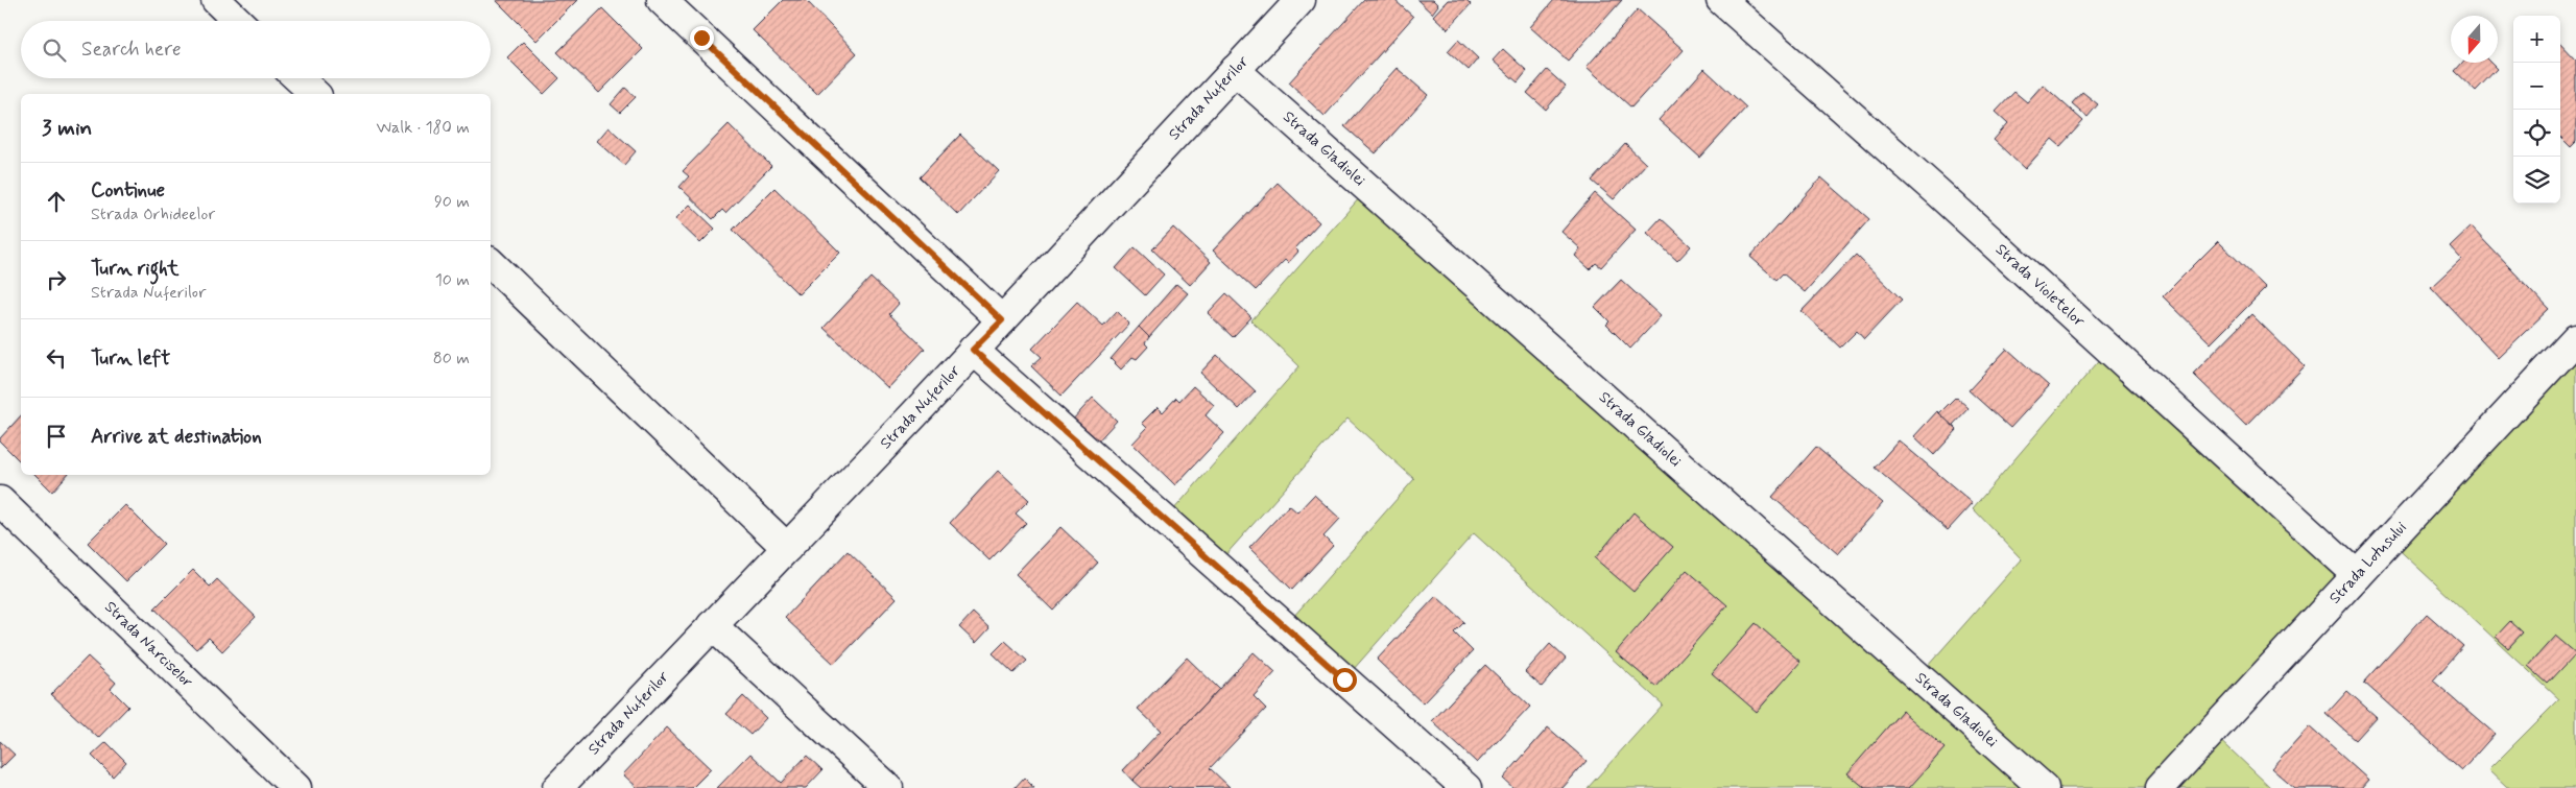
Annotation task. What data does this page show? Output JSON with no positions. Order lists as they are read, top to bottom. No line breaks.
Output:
{"streets":{"street":["Strada Nuferilor","Strada Gladiolei","Strada Violetelor","Strada Lotusului","Strada Narciselor"]},"crossings":[["Strada Nuferilor","Strada Gladiolei"],["Strada Violetelor","Strada Lotusului"]],"north":"bottom","page":{"map_buttons":["+","−"],"search":"Search here","heading":["3 min","Walk · 180 m"],"list":[["Continue","Strada Orhideelor","90 m"],["Turn right","Strada Nuferilor","10 m"],["Turn left","80 m"],"Arrive at destination"]}}
